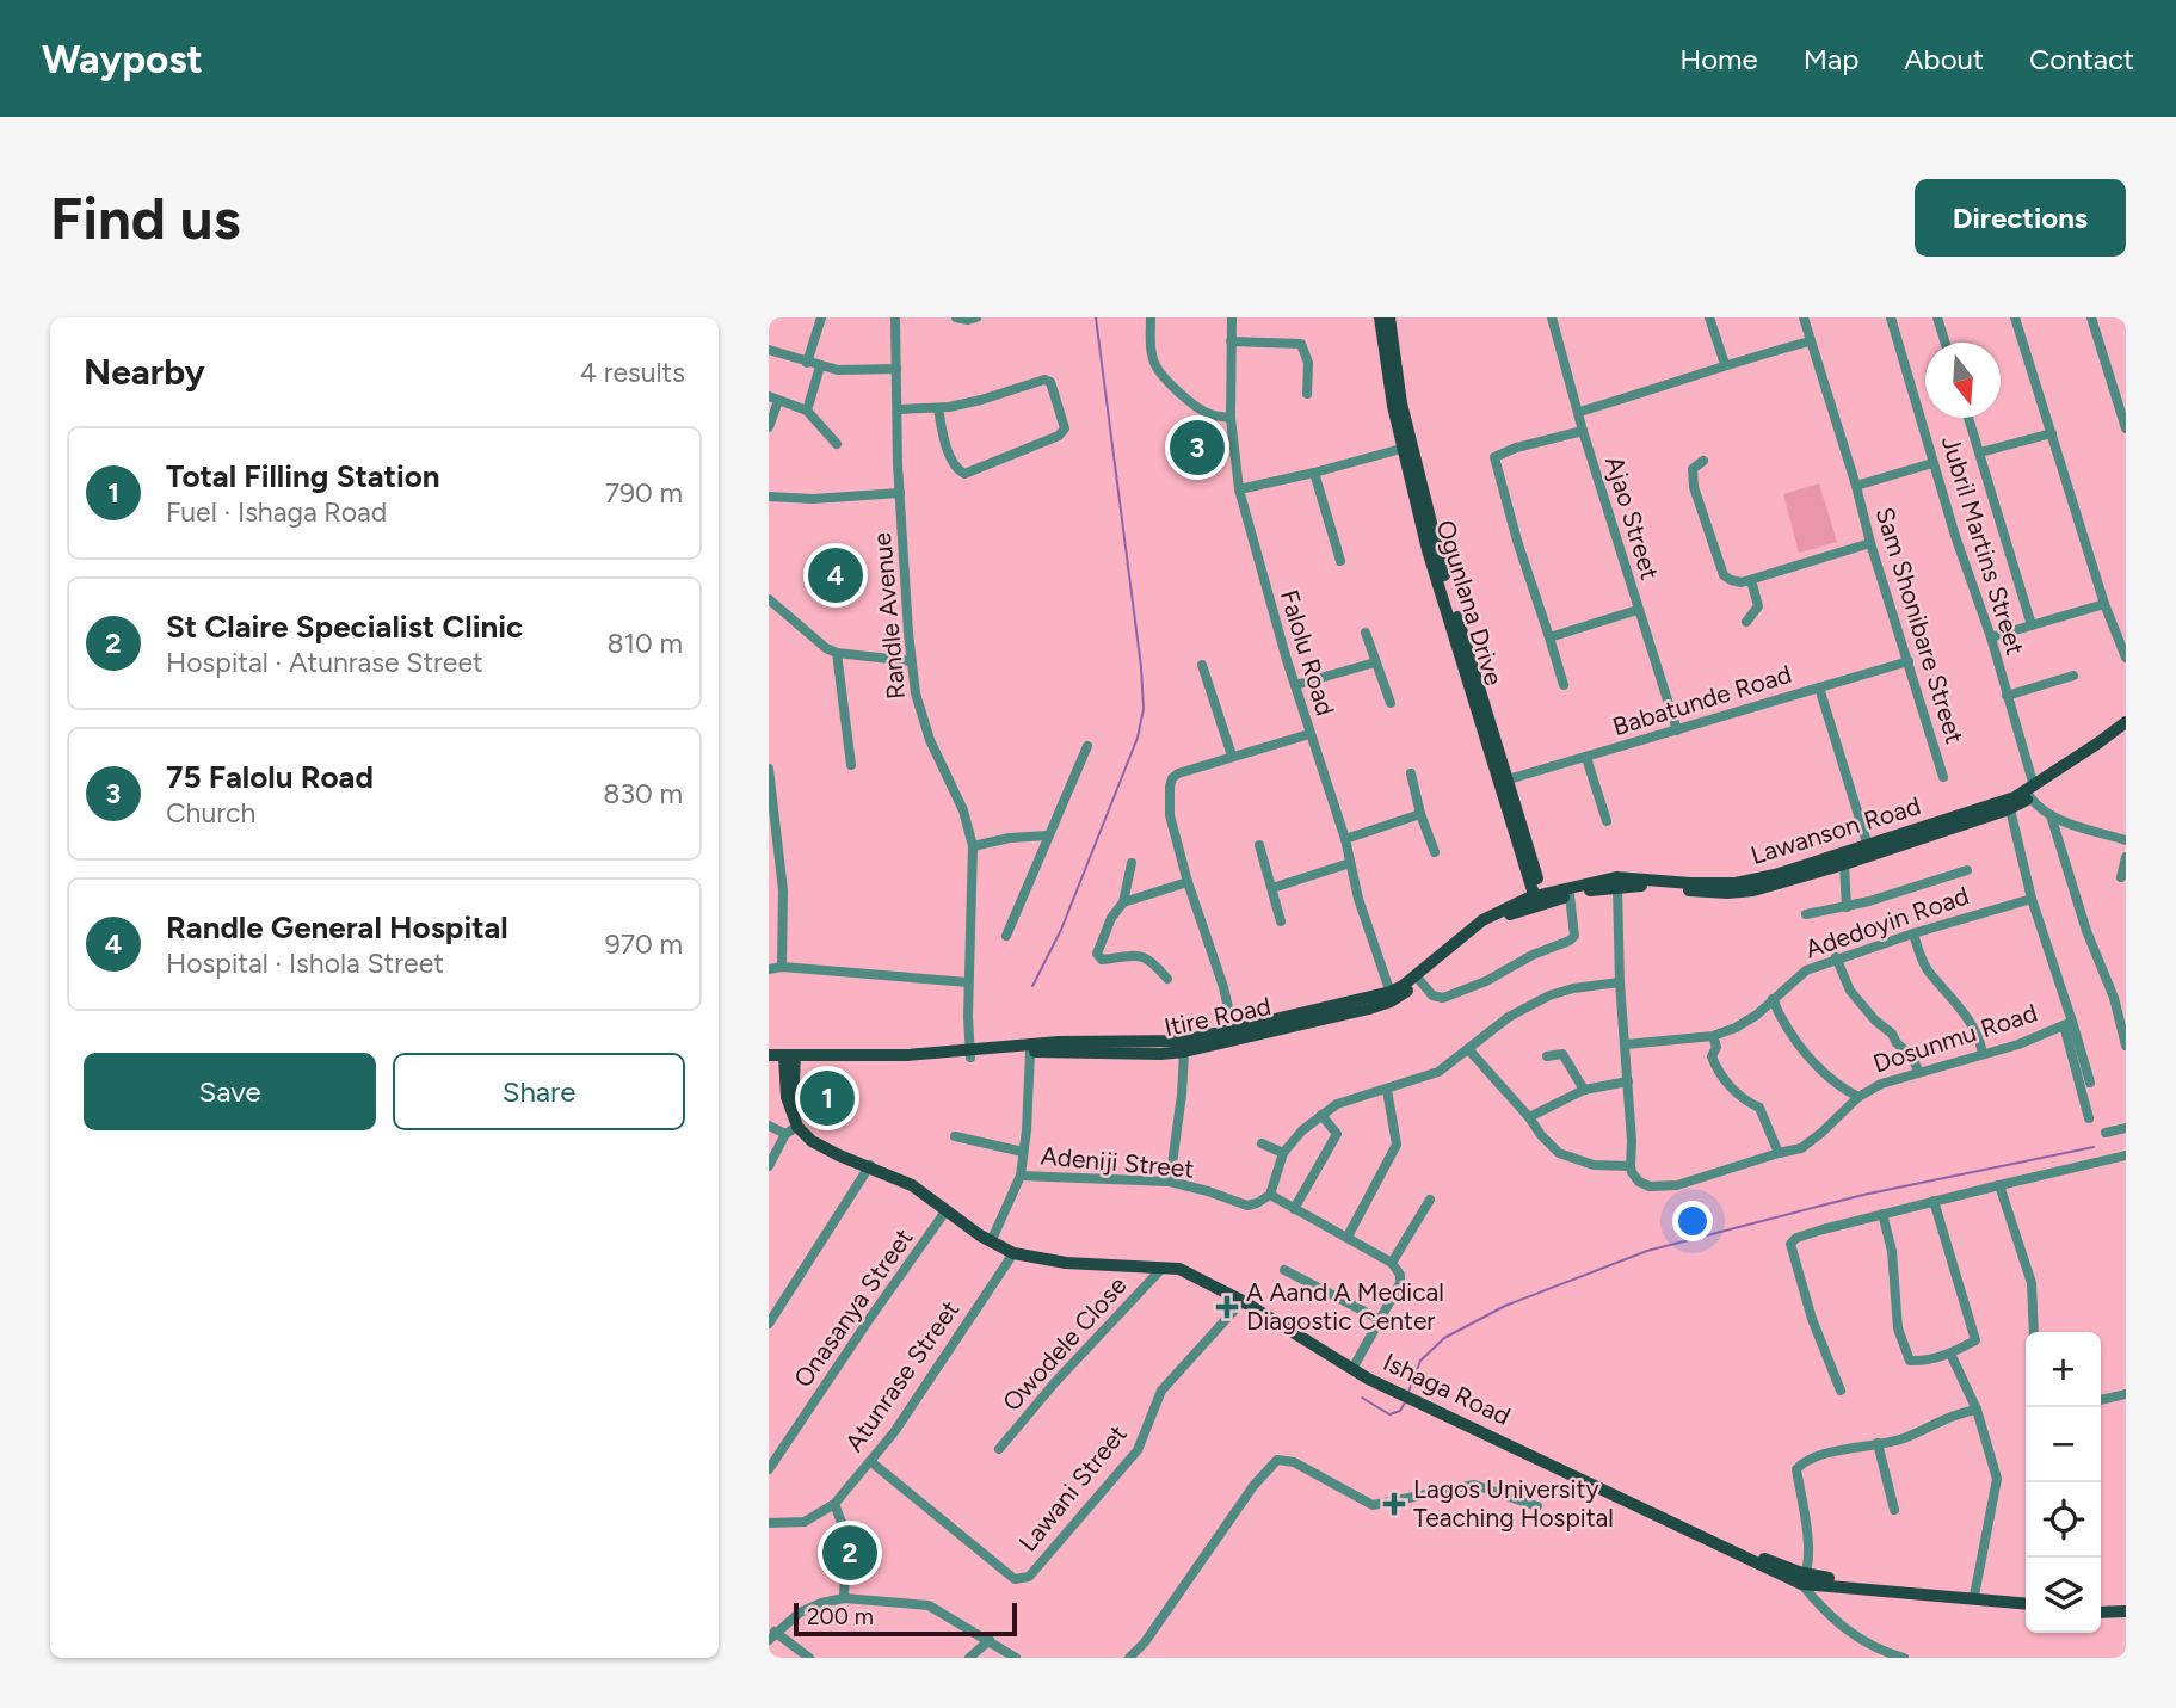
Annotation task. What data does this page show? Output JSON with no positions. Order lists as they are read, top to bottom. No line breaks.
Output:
{"streets":{"main road":["Ogunlana Drive","Lawanson Road","Itire Road","Ishaga Road"],"street":["Ajao Street","Jubril Martins Street","Randle Avenue","Sam Shonibare Street","Falolu Road","Babatunde Road","Adedoyin Road","Dosunmu Road","Adeniji Street","Onasanya Street","Owodele Close","Atunrase Street","Lawani Street"]},"crossings":[["Ajao Street","Babatunde Road"],["Jubril Martins Street","Sam Shonibare Street"],["Jubril Martins Street","Lawanson Road"],["Ogunlana Drive","Babatunde Road"],["Ogunlana Drive","Lawanson Road"],["Ogunlana Drive","Itire Road"],["Randle Avenue","Itire Road"],["Sam Shonibare Street","Babatunde Road"],["Falolu Road","Itire Road"],["Lawanson Road","Itire Road"],["Itire Road","Ishaga Road"],["Onasanya Street","Ishaga Road"],["Owodele Close","Ishaga Road"],["Atunrase Street","Ishaga Road"],["Atunrase Street","Lawani Street"],["Ishaga Road","Lawani Street"]],"places":{"health":["A Aand A Medical Diagostic Center","Lagos University Teaching Hospital"]},"scale_bar":"200 m","north":"bottom","page":{"header":"Waypost","nav":["Home","Map","About","Contact"],"buttons":["Directions",["Save","Share"]],"title":"Find us","heading":["Nearby","4 results"],"pins":["3","4","1","2"],"list":[{"mark":"1","name":"Total Filling Station","note":"Fuel · Ishaga Road","value":"790 m"},{"mark":"2","name":"St Claire Specialist Clinic","note":"Hospital · Atunrase Street","value":"810 m"},{"mark":"3","name":"75 Falolu Road","note":"Church","value":"830 m"},{"mark":"4","name":"Randle General Hospital","note":"Hospital · Ishola Street","value":"970 m"}],"map_buttons":["+","−"],"scale":"200 m"}}
